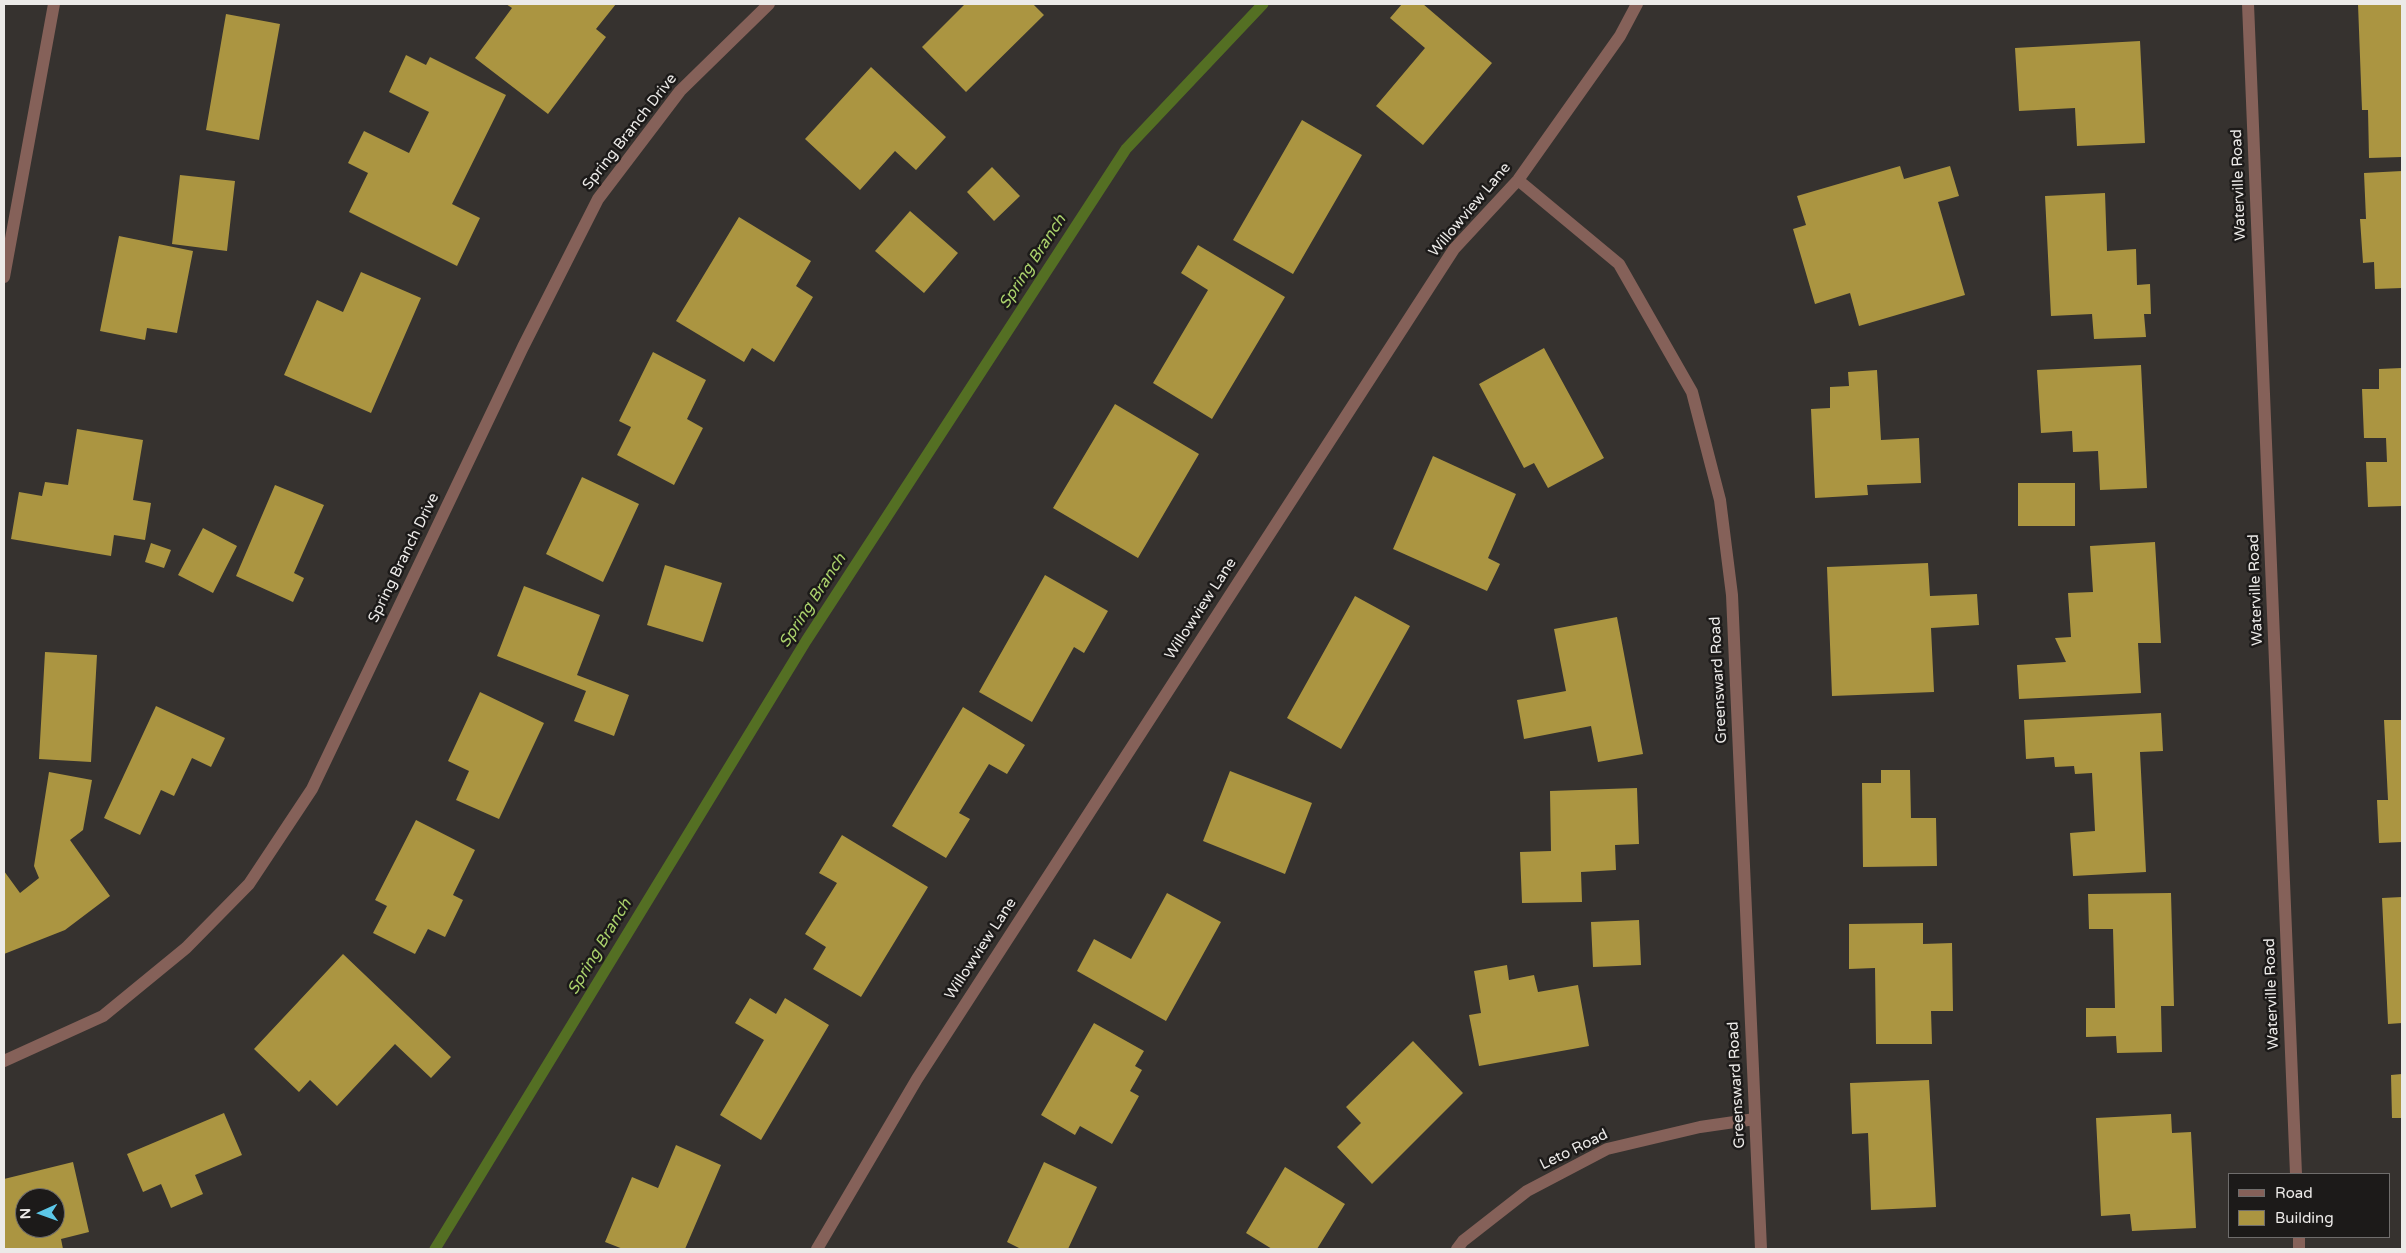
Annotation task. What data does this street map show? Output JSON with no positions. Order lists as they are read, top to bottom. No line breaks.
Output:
{"streets":{"street":["Spring Branch Drive","Waterville Road","Willowview Lane","Greensward Road","Leto Road"]},"crossings":[["Willowview Lane","Greensward Road"],["Greensward Road","Leto Road"]],"water":["Spring Branch"],"legend":["Road","Building"],"north":"left"}
